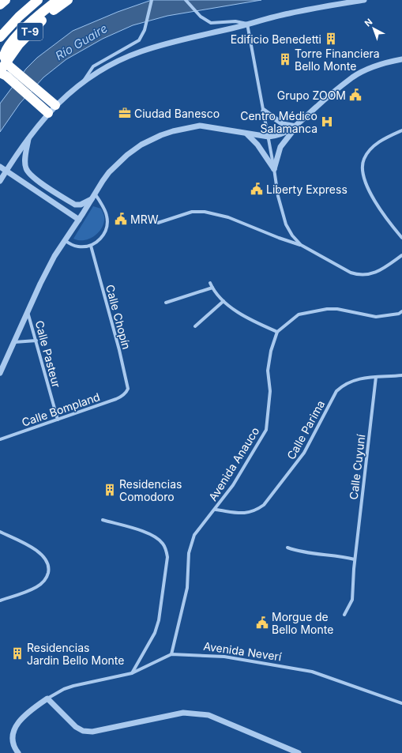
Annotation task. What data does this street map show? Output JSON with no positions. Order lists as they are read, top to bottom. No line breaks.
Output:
{"streets":{"highway":["T-9"],"street":["Calle Chopín","Calle Pasteur","Calle Bompland","Calle Parima","Avenida Anauco","Calle Cuyuní","Avenida Neverí"]},"crossings":[["Calle Chopín","Calle Bompland"],["Calle Pasteur","Calle Bompland"],["Calle Parima","Avenida Anauco"],["Calle Parima","Calle Cuyuní"],["Avenida Anauco","Avenida Neverí"]],"water":["Río Guaire"],"places":{"building":["Edificio Benedetti","Torre Financiera Bello Monte","Residencias Comodoro","Residencias Jardin Bello Monte"],"public building":["Grupo ZOOM","Liberty Express","MRW","Morgue de Bello Monte"],"office":["Ciudad Banesco"],"hospital":["Centro Médico Salamanca"]},"north":"top left"}
